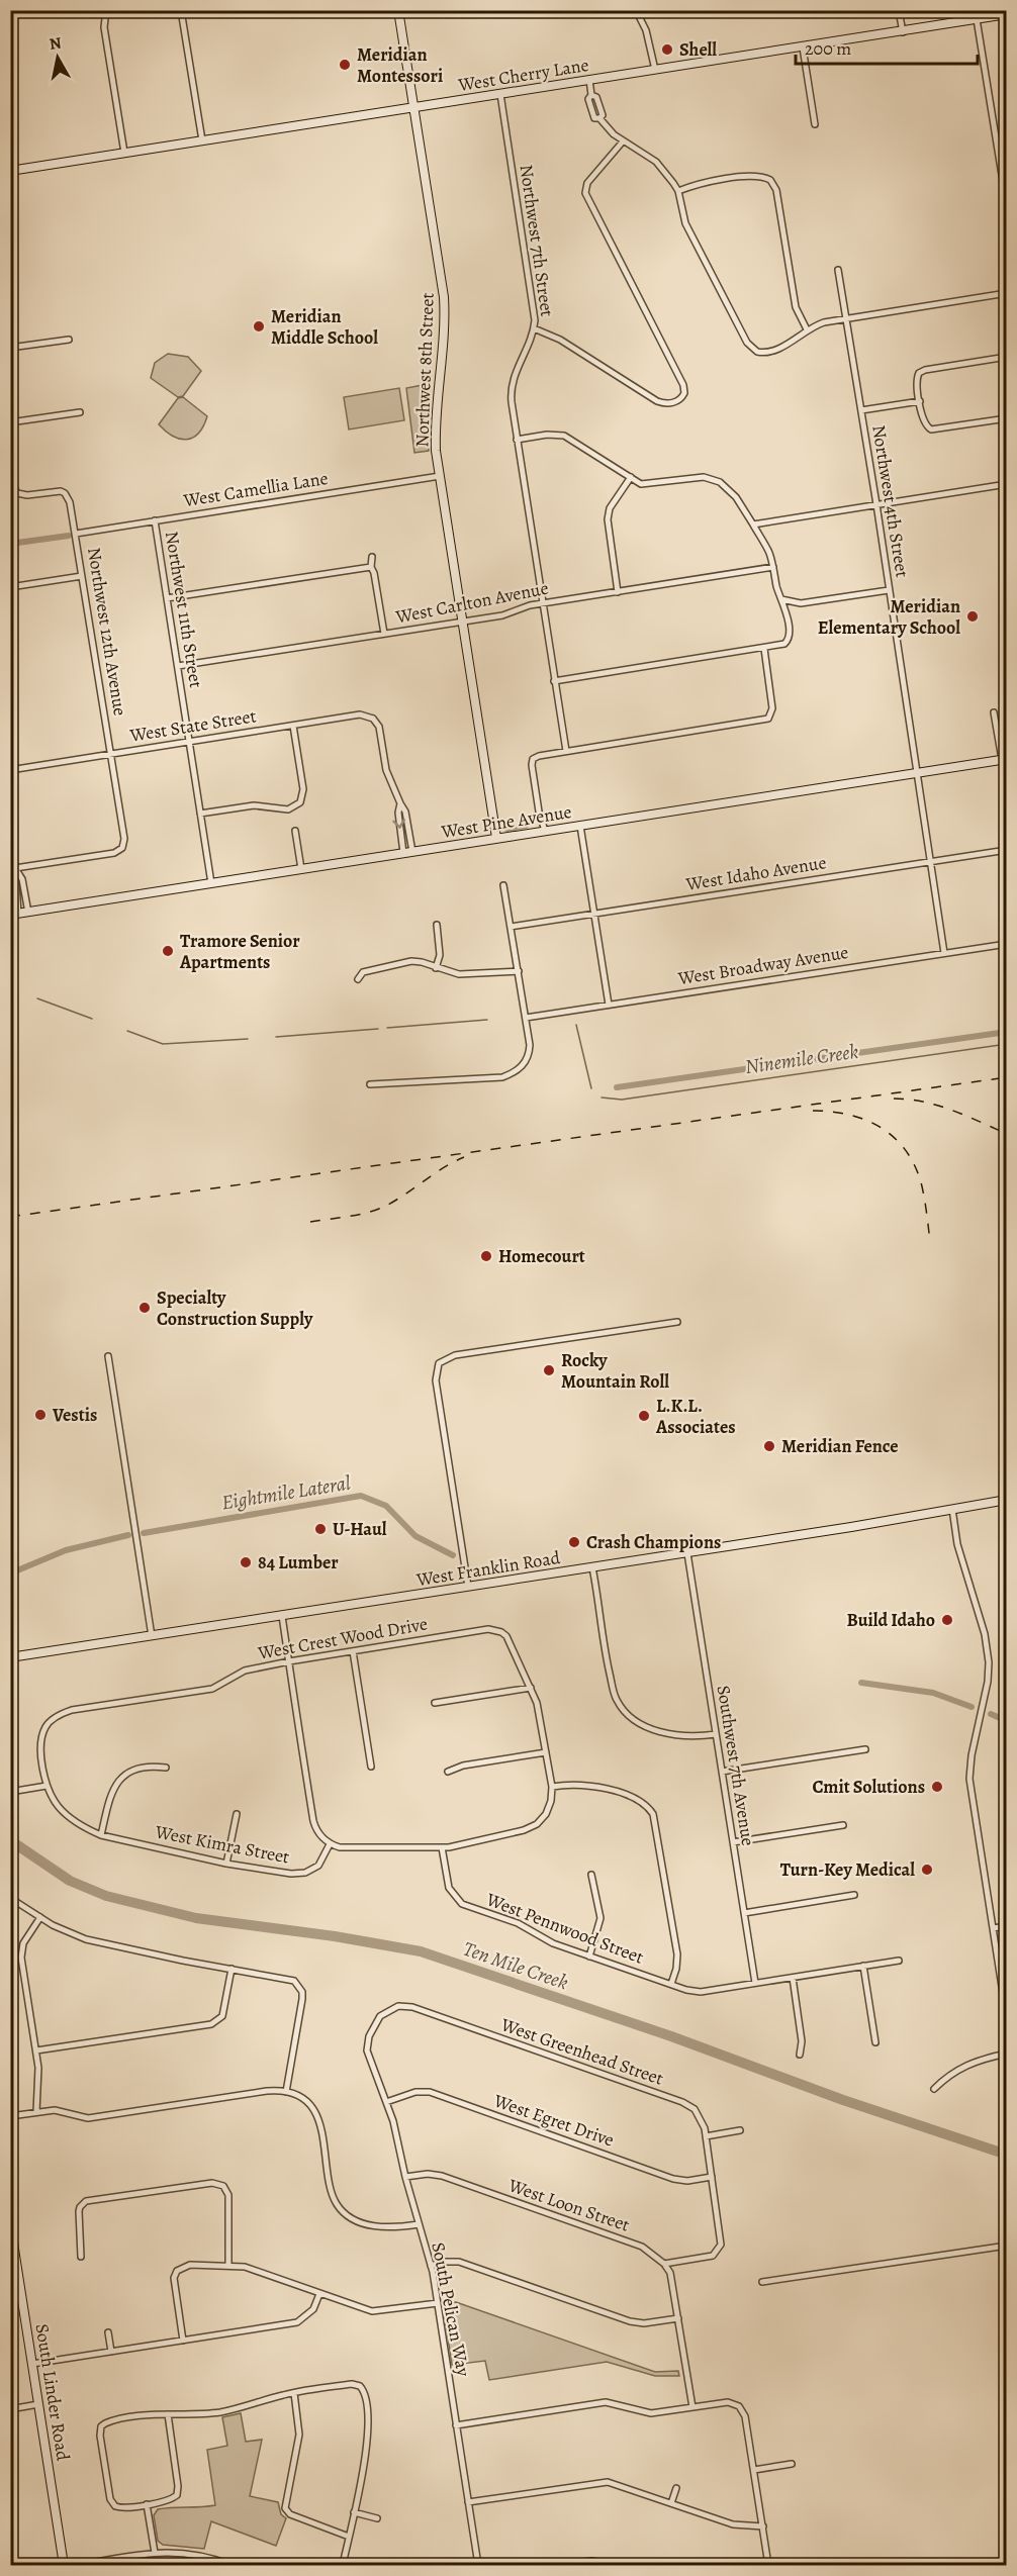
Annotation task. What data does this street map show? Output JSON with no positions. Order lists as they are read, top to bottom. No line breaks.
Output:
{"streets":{"street":["West Cherry Lane","Northwest 7th Street","Northwest 8th Street","West Camellia Lane","Northwest 4th Street","West Carlton Avenue","Northwest 11th Street","Northwest 12th Avenue","West State Street","West Pine Avenue","West Idaho Avenue","West Broadway Avenue","West Franklin Road","West Crest Wood Drive","Southwest 7th Avenue","West Kimra Street","West Pennwood Street","West Greenhead Street","West Egret Drive","West Loon Street","South Pelican Way","South Linder Road"]},"crossings":[["West Cherry Lane","Northwest 7th Street"],["West Cherry Lane","Northwest 8th Street"],["Northwest 7th Street","West Carlton Avenue"],["Northwest 8th Street","West Camellia Lane"],["Northwest 8th Street","West Carlton Avenue"],["Northwest 8th Street","West Pine Avenue"],["West Camellia Lane","Northwest 11th Street"],["West Camellia Lane","Northwest 12th Avenue"],["Northwest 4th Street","West Pine Avenue"],["Northwest 4th Street","West Idaho Avenue"],["Northwest 4th Street","West Broadway Avenue"],["West Carlton Avenue","Northwest 11th Street"],["Northwest 11th Street","West State Street"],["Northwest 11th Street","West Pine Avenue"],["Northwest 12th Avenue","West State Street"],["West Franklin Road","Southwest 7th Avenue"],["West Crest Wood Drive","West Kimra Street"],["Southwest 7th Avenue","West Pennwood Street"],["West Greenhead Street","West Egret Drive"],["West Greenhead Street","West Loon Street"],["West Greenhead Street","South Pelican Way"],["West Egret Drive","South Pelican Way"],["West Loon Street","South Pelican Way"]],"water":["Ninemile Creek","Eightmile Lateral","Ten Mile Creek"],"places":["Shell","Meridian Montessori","Meridian Middle School","Meridian Elementary School","Tramore Senior Apartments","Homecourt","Specialty Construction Supply","Rocky Mountain Roll","Vestis","L.K.L. Associates","Meridian Fence","U-Haul","Crash Champions","84 Lumber","Build Idaho","Cmit Solutions","Turn-Key Medical"],"scale_bar":"200 m","north":"top"}
